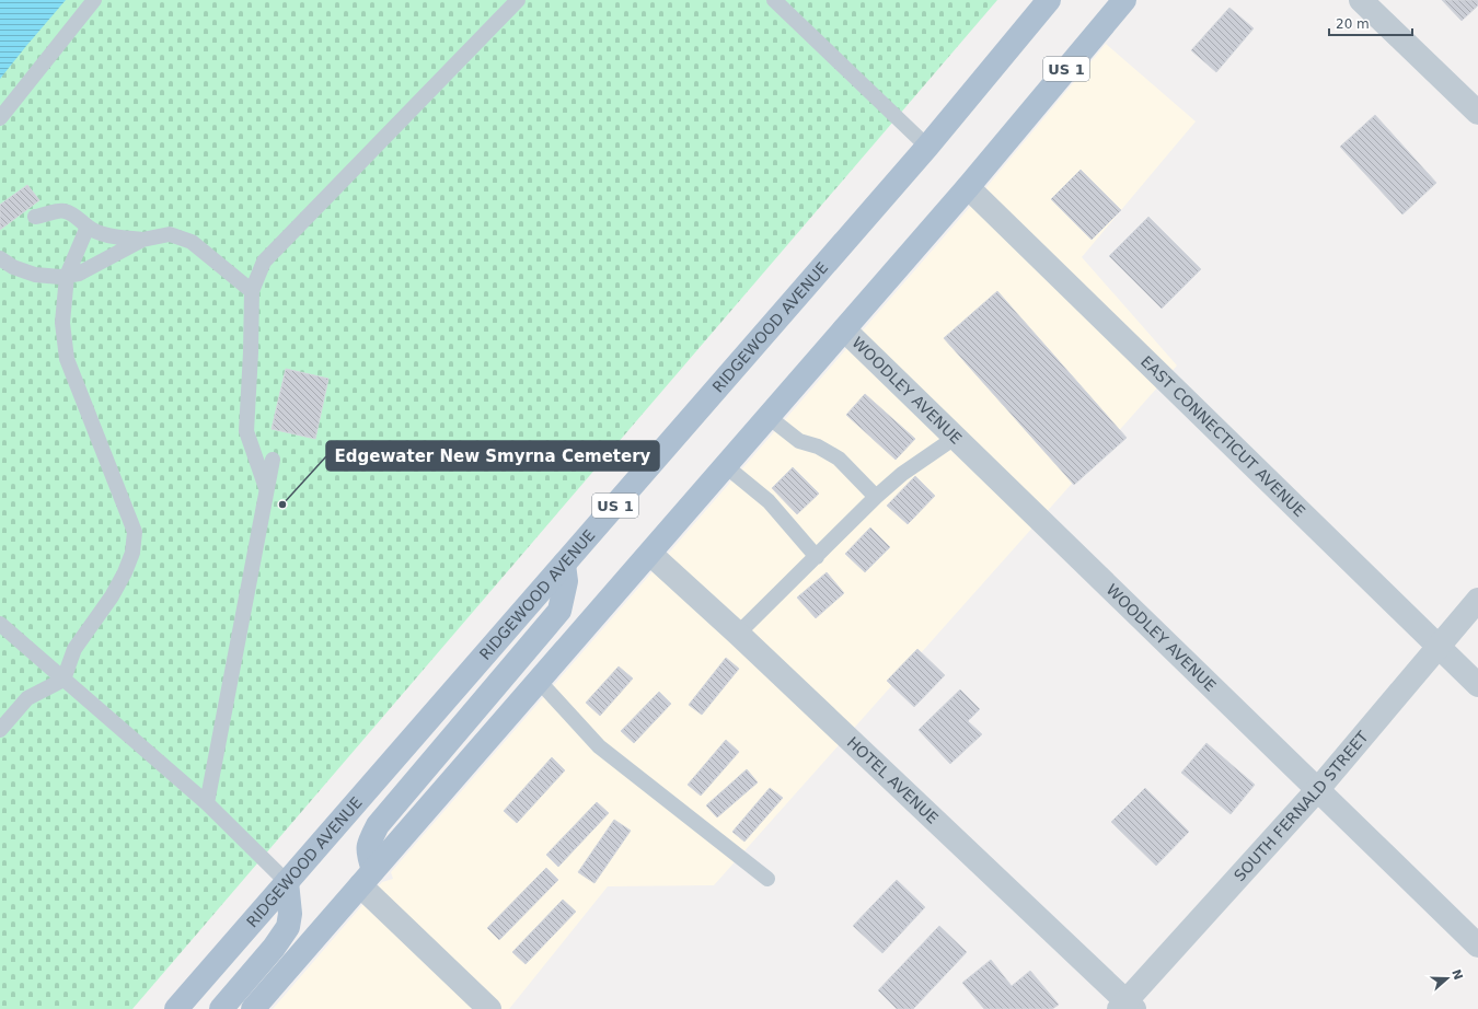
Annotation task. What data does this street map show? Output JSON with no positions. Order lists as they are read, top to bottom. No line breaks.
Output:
{"streets":{"main road":["US 1","RIDGEWOOD AVENUE"],"street":["WOODLEY AVENUE","EAST CONNECTICUT AVENUE","HOTEL AVENUE","SOUTH FERNALD STREET"]},"crossings":[["US 1","WOODLEY AVENUE"],["US 1","EAST CONNECTICUT AVENUE"],["US 1","HOTEL AVENUE"],["WOODLEY AVENUE","SOUTH FERNALD STREET"],["EAST CONNECTICUT AVENUE","SOUTH FERNALD STREET"],["HOTEL AVENUE","SOUTH FERNALD STREET"]],"places":["Edgewater New Smyrna Cemetery"],"scale_bar":"20 m","north":"right"}
